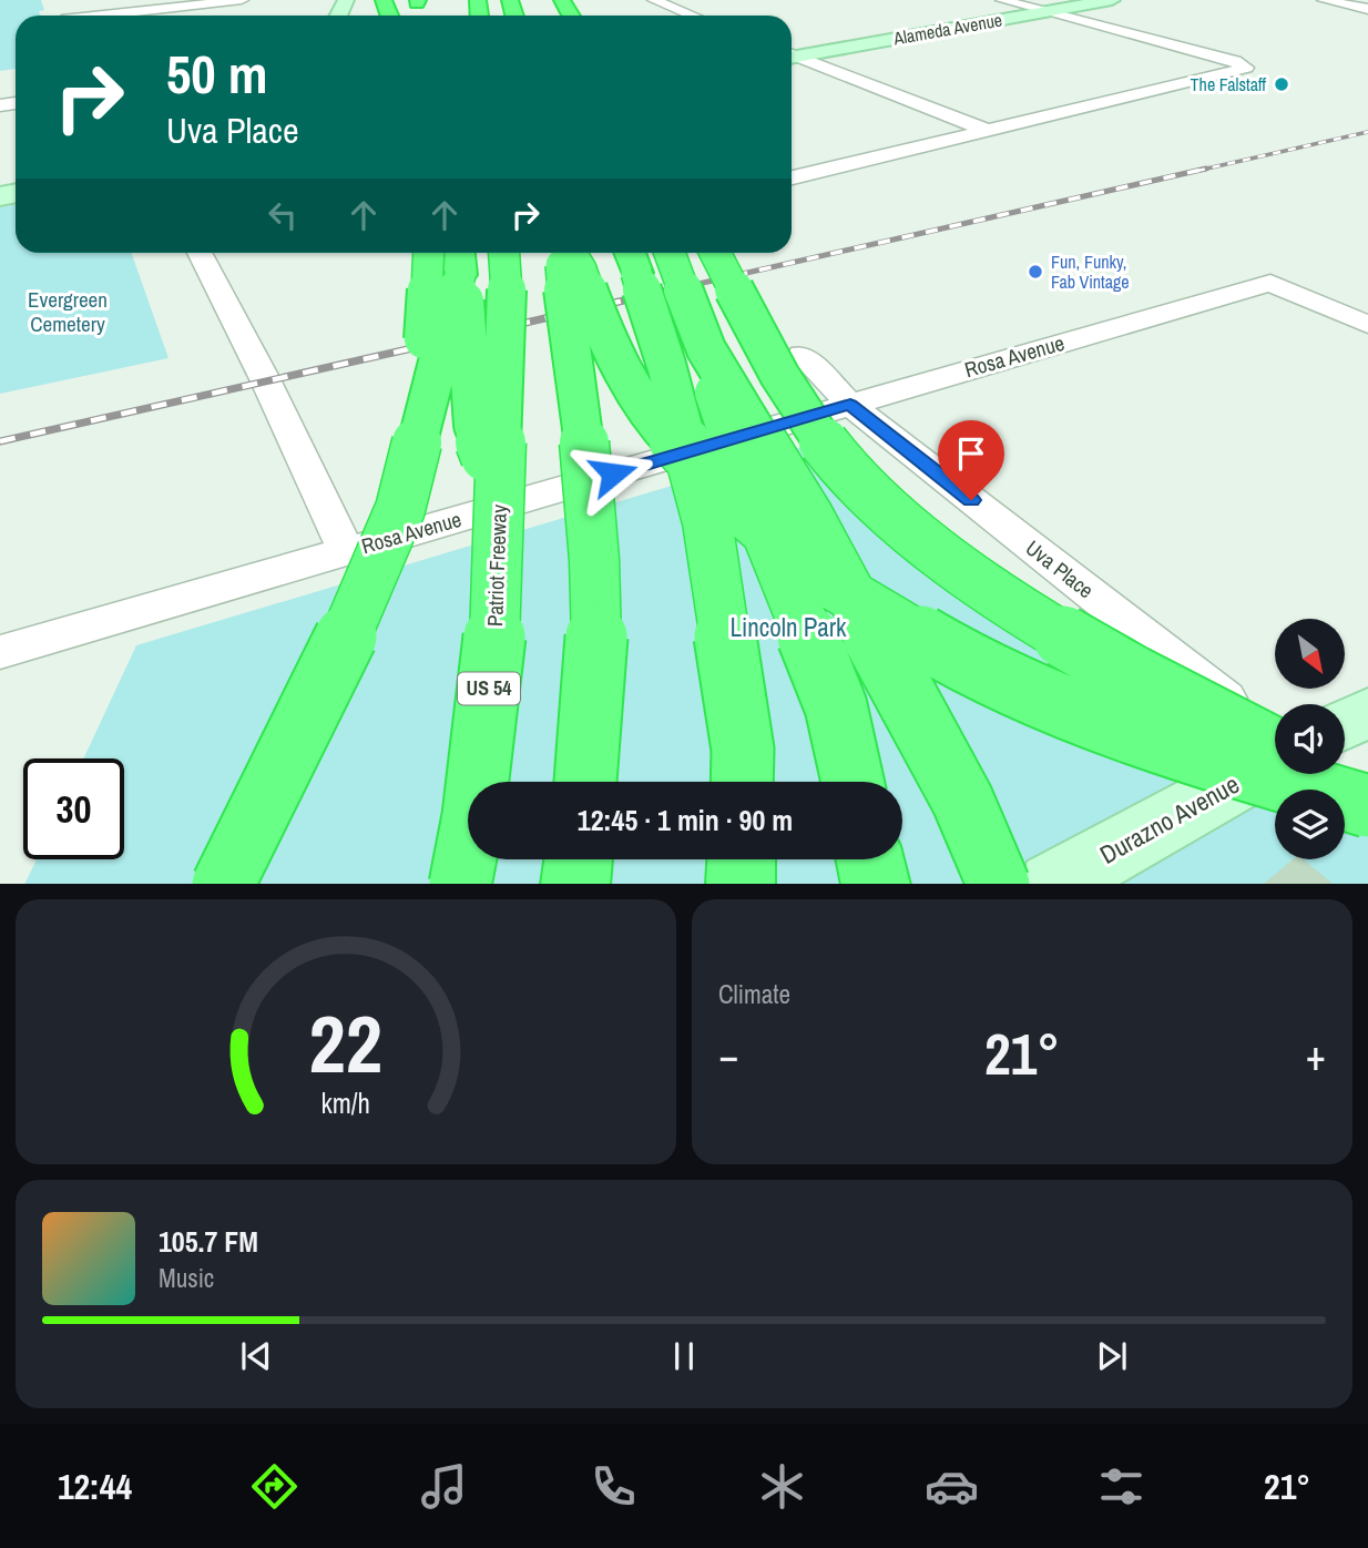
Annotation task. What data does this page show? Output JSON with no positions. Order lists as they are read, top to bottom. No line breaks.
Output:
{"streets":{"highway":["Patriot Freeway","US 54"],"main road":["Alameda Avenue","Durazno Avenue"],"street":["Rosa Avenue","Uva Place"]},"crossings":[["Rosa Avenue","Uva Place"]],"parks":["Evergreen Cemetery","Lincoln Park"],"places":["The Falstaff","Fun, Funky, Fab Vintage"],"north":"bottom right","page":{"turn":["50 m","Uva Place"],"limit":"30","trip":"12:45 · 1 min · 90 m","tile":"Climate","heat":["−","21°","+"],"song":["105.7 FM","Music"],"tabs":["12:44","21°"],"gauge":["22","km/h"]}}
